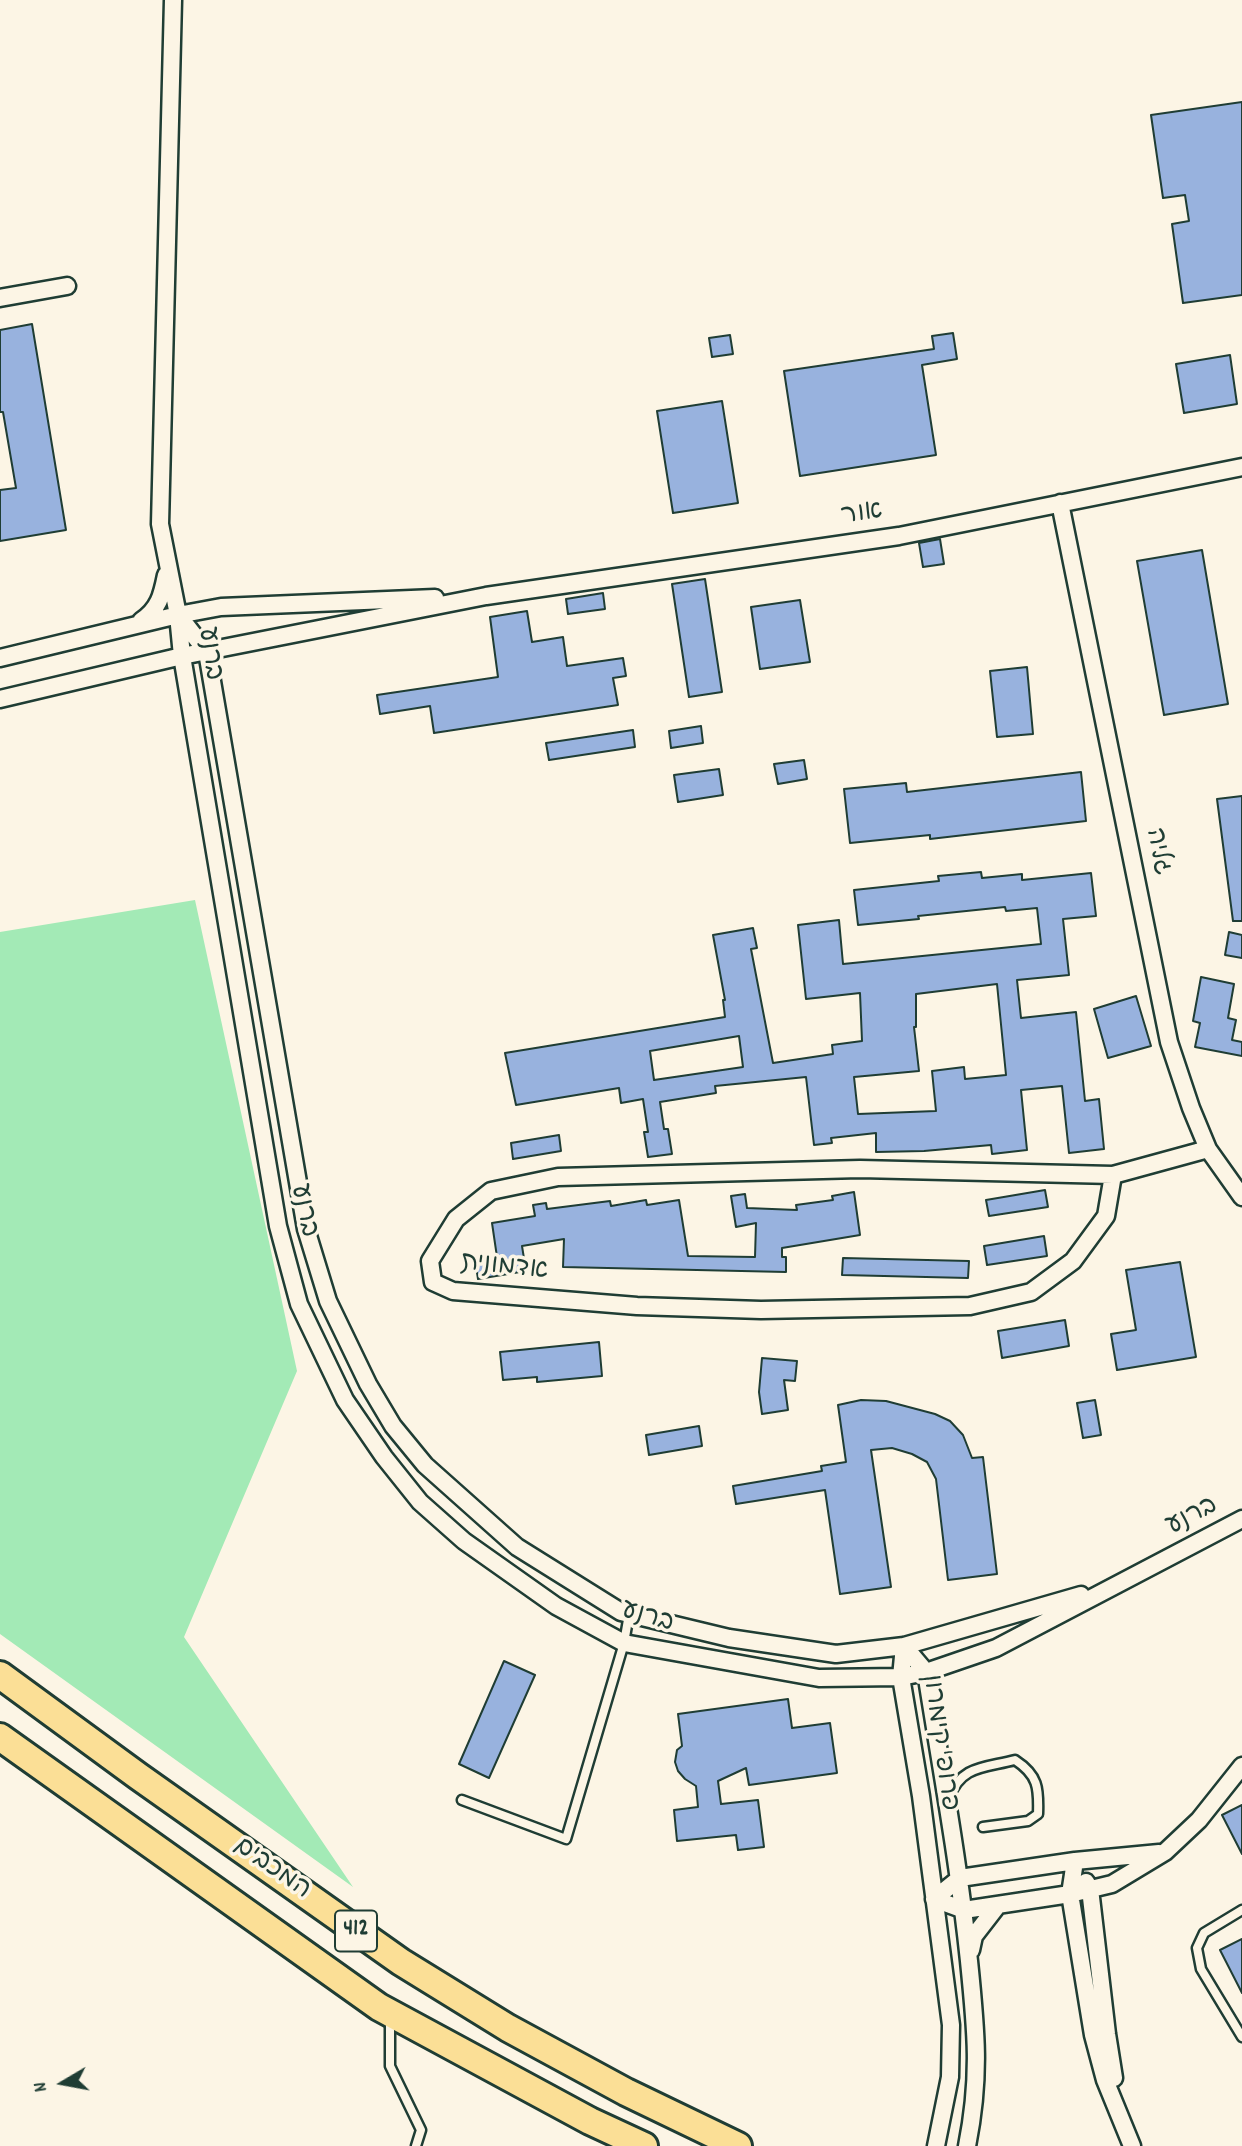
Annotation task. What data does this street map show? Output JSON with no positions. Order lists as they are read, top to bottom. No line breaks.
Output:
{"streets":{"main road":["המכבים","412"],"street":["אור","ברנע","גליה","אדמונית","פרופ' קימרון"]},"crossings":[["אור","גליה"],["ברנע","פרופ' קימרון"],["גליה","אדמונית"]],"north":"left"}
